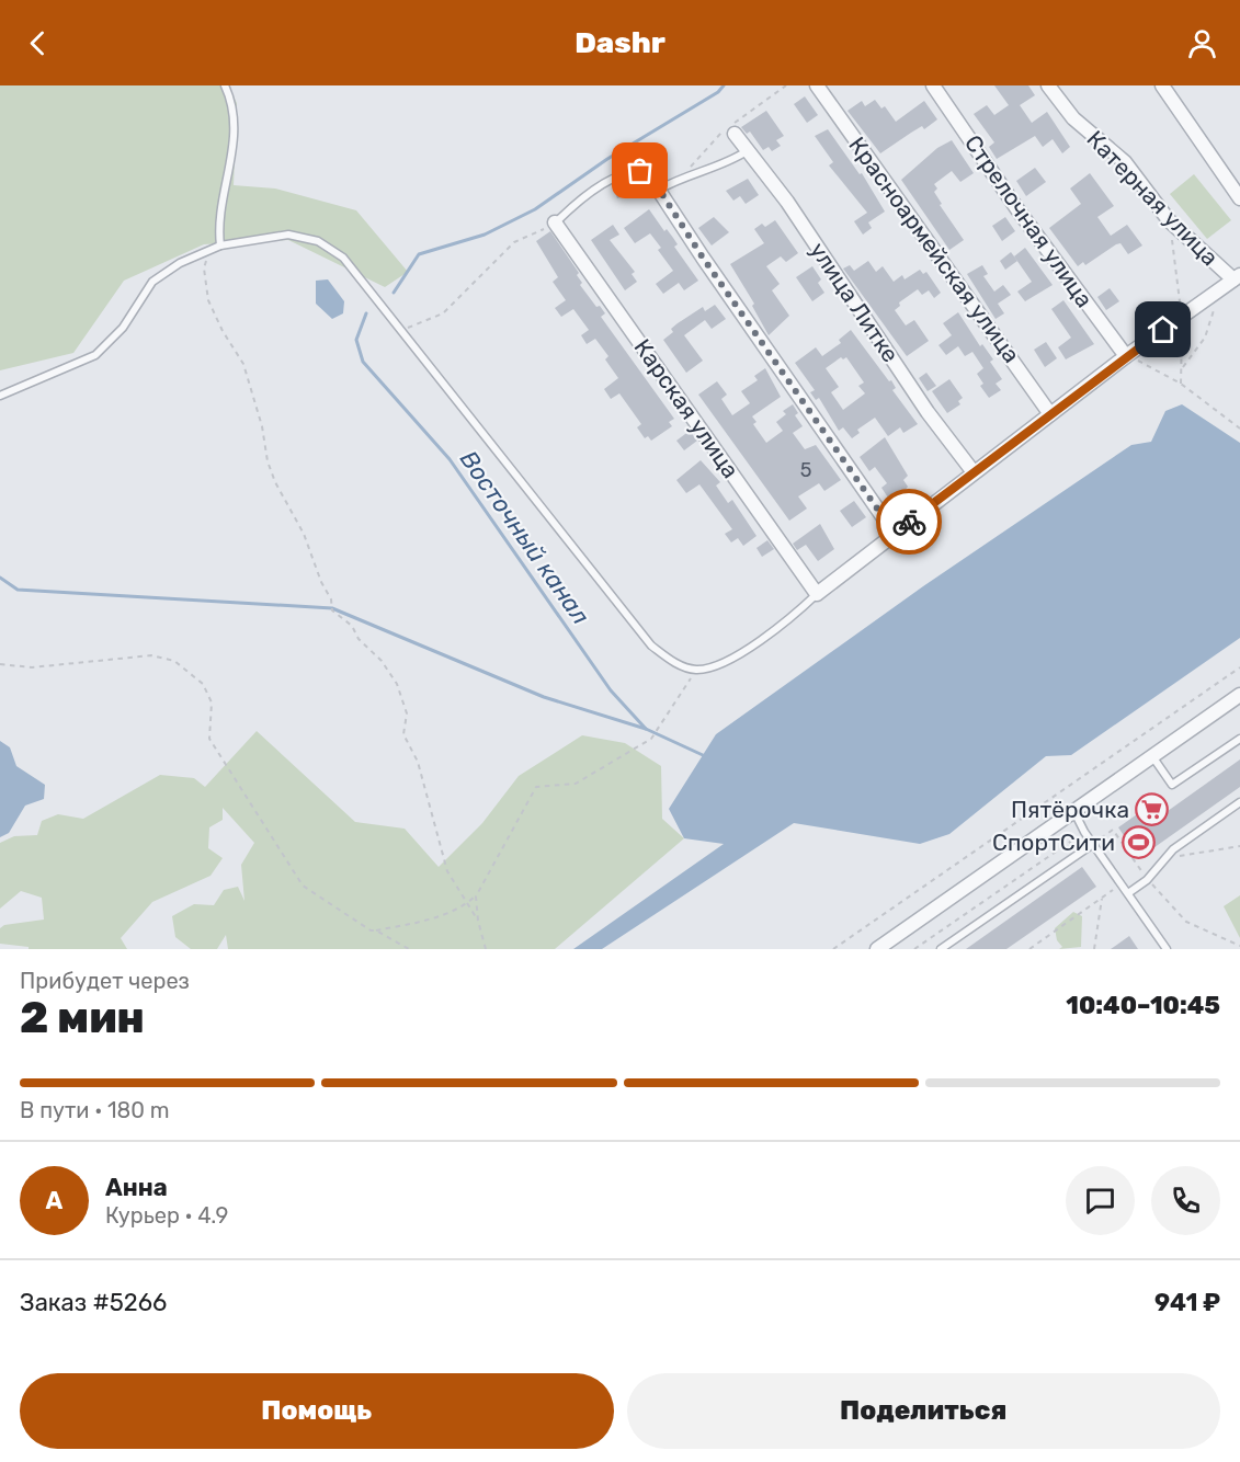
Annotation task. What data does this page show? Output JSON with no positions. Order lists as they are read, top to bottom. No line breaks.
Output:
{"streets":{"street":["Катерная улица","Стрелочная улица","Красноармейская улица","улица Литке","Карская улица"]},"water":["Восточный канал"],"places":{"supermarket":["Пятёрочка"],"sports":["СпортСити"]},"house_numbers":["5"],"page":{"header":"Dashr","heading":["2 мин","Прибудет через","10:40–10:45"],"panel":["Анна","Курьер · 4.9","Заказ #5266","941 ₽"],"bar":"В пути · 180 m","round":"А","buttons":["Помощь","Поделиться"]}}
